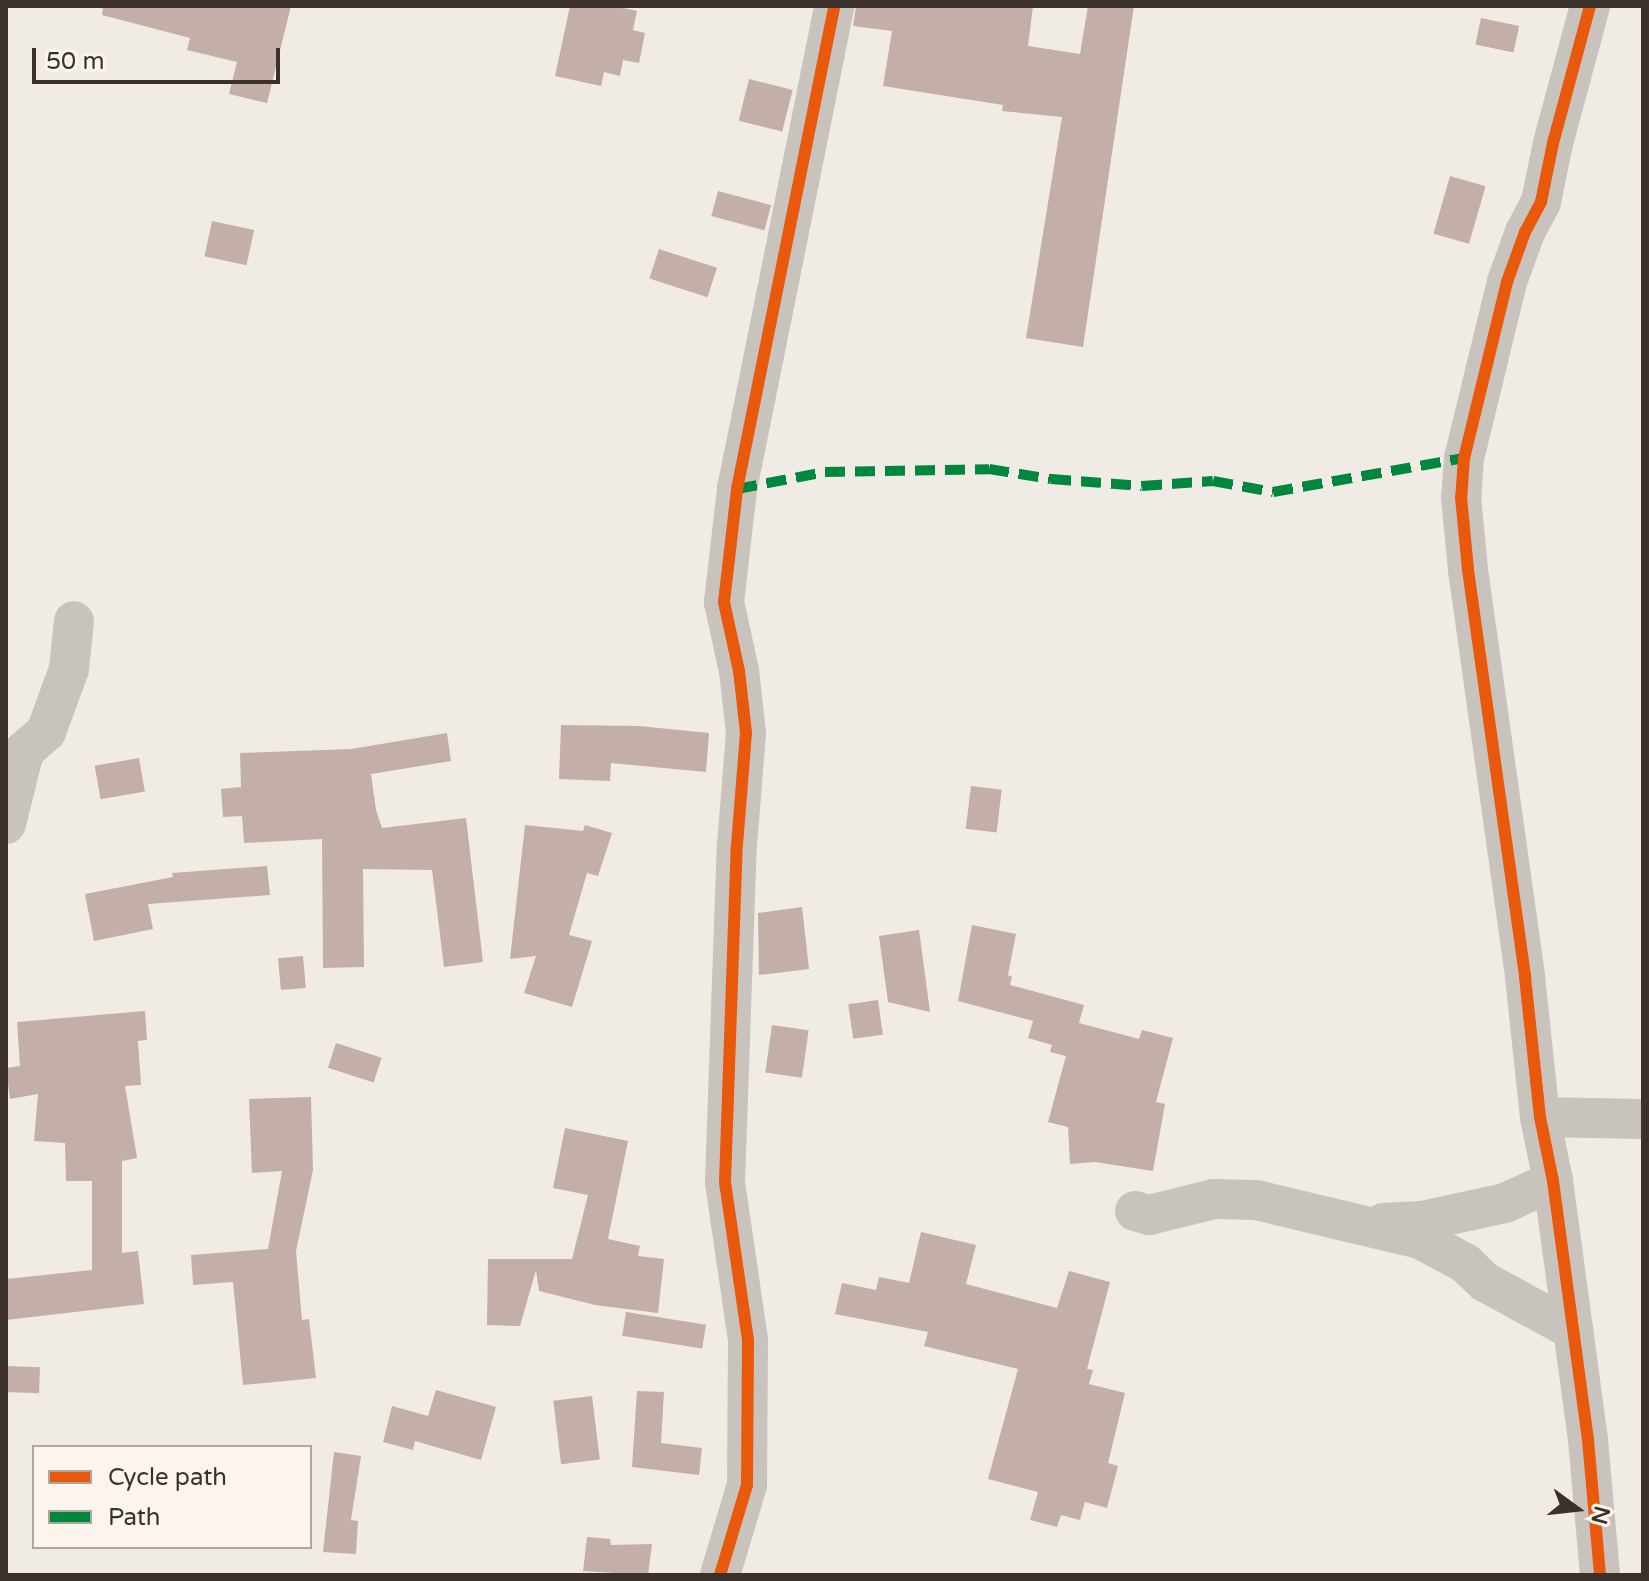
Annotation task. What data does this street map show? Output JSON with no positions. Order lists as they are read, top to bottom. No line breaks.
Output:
{"legend":["Cycle path","Path"],"scale_bar":"50 m","north":"right"}
